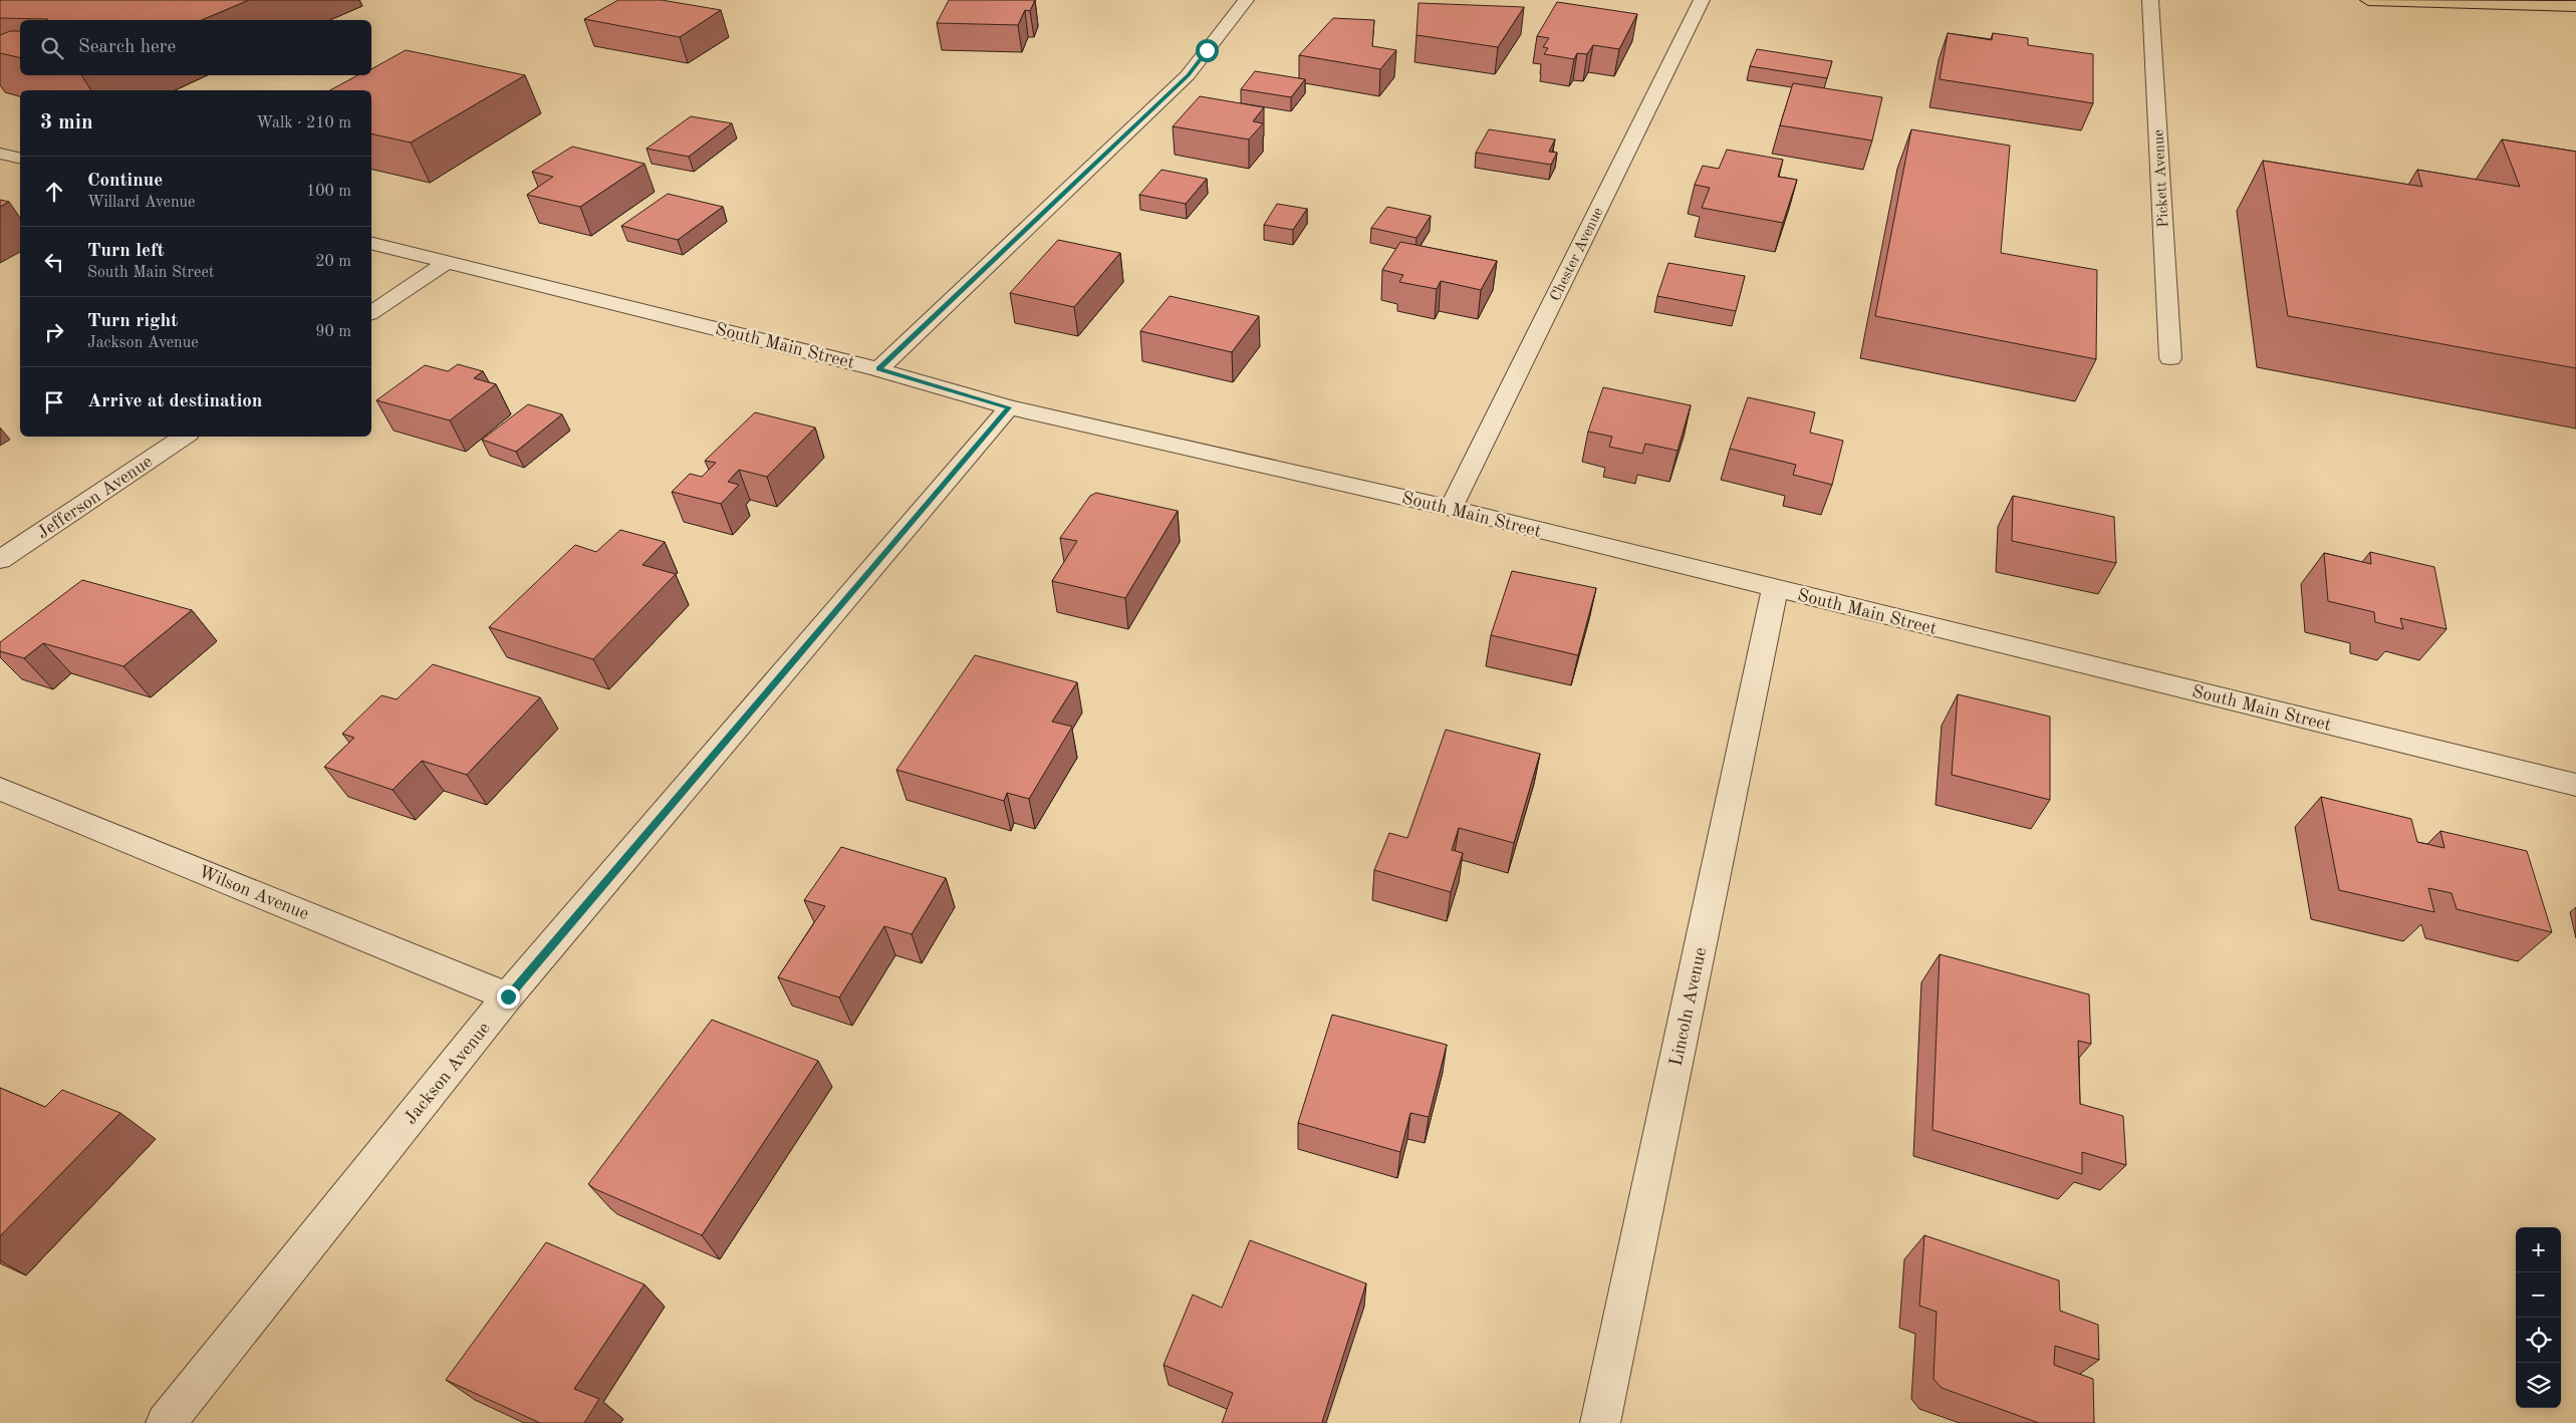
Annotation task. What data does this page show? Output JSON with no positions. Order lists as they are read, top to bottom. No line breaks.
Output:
{"streets":{"street":["Pickett Avenue","Chester Avenue","South Main Street","Jefferson Avenue","Wilson Avenue","Lincoln Avenue","Jackson Avenue"]},"crossings":[["Chester Avenue","South Main Street"],["South Main Street","Lincoln Avenue"],["South Main Street","Jackson Avenue"],["Wilson Avenue","Jackson Avenue"]],"page":{"search":"Search here","heading":["3 min","Walk · 210 m"],"list":[["Continue","Willard Avenue","100 m"],["Turn left","South Main Street","20 m"],["Turn right","Jackson Avenue","90 m"],"Arrive at destination"],"map_buttons":["+","−"]}}
